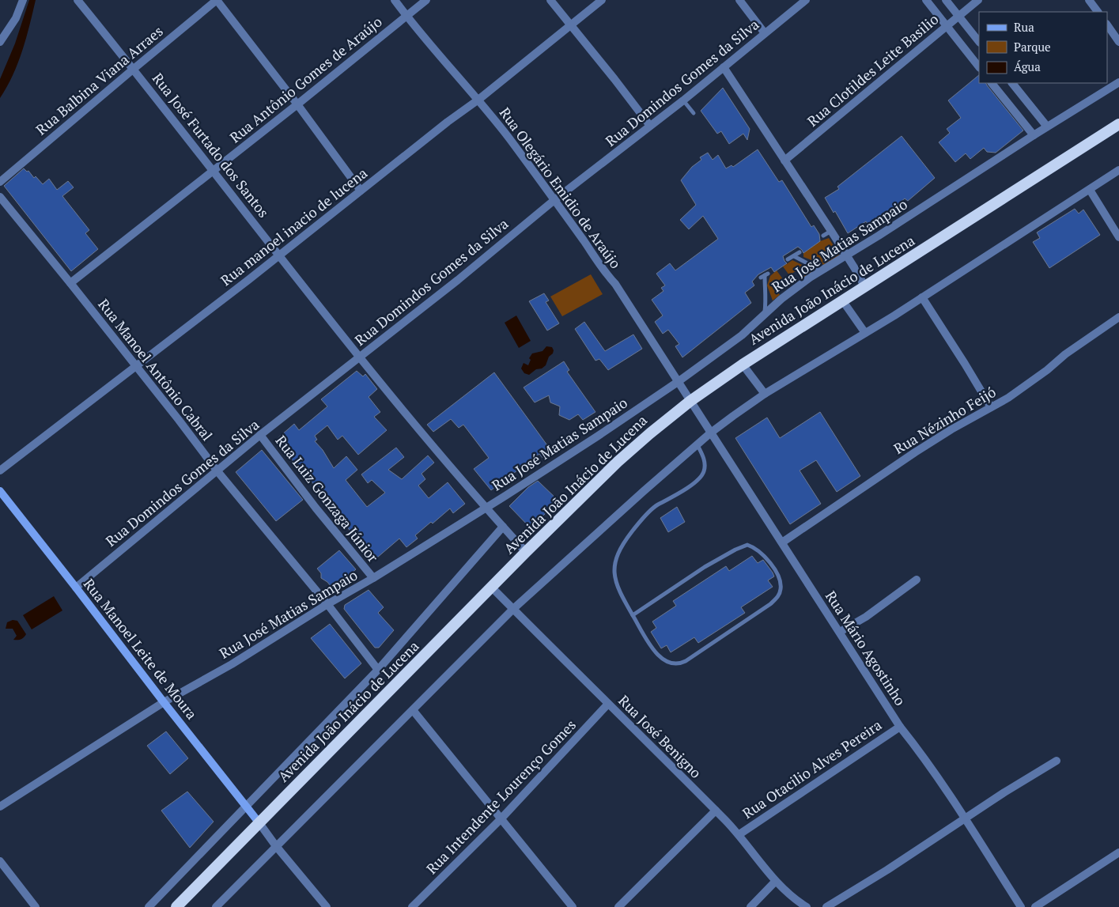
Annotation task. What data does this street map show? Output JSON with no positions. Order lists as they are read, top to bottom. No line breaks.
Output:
{"streets":{"highway":["Avenida João Inácio de Lucena"],"main road":["Rua Manoel Leite de Moura"],"street":["Rua Clotildes Leite Basilio","Rua Antônio Gomes de Araújo","Rua Balbina Viana Arraes","Rua Domindos Gomes da Silva","Rua José Furtado dos Santos","Rua Olegário Emidio de Araújo","Rua manoel inacio de lucena","Rua José Matias Sampaio","Rua Manoel Antônio Cabral","Rua Nézinho Feijó","Rua Luiz Gonzaga Júnior","Rua Mário Agostinho","Rua José Benigno","Rua Otacilio Alves Pereira","Rua Intendente Lourenço Gomes"]},"crossings":[["Rua Antônio Gomes de Araújo","Rua José Furtado dos Santos"],["Rua Antônio Gomes de Araújo","Rua Olegário Emidio de Araújo"],["Rua Antônio Gomes de Araújo","Rua Manoel Antônio Cabral"],["Rua Balbina Viana Arraes","Rua José Furtado dos Santos"],["Rua Domindos Gomes da Silva","Rua José Furtado dos Santos"],["Rua Domindos Gomes da Silva","Rua Olegário Emidio de Araújo"],["Rua Domindos Gomes da Silva","Rua Manoel Antônio Cabral"],["Rua Domindos Gomes da Silva","Rua Luiz Gonzaga Júnior"],["Rua Domindos Gomes da Silva","Rua Manoel Leite de Moura"],["Rua José Furtado dos Santos","Rua manoel inacio de lucena"],["Rua José Furtado dos Santos","Rua José Matias Sampaio"],["Rua José Furtado dos Santos","Avenida João Inácio de Lucena"],["Rua Olegário Emidio de Araújo","Rua manoel inacio de lucena"],["Rua Olegário Emidio de Araújo","Rua José Matias Sampaio"],["Rua Olegário Emidio de Araújo","Avenida João Inácio de Lucena"],["Rua Olegário Emidio de Araújo","Rua Mário Agostinho"],["Rua manoel inacio de lucena","Rua Manoel Antônio Cabral"],["Rua José Matias Sampaio","Rua Manoel Antônio Cabral"],["Rua José Matias Sampaio","Rua Luiz Gonzaga Júnior"],["Rua José Matias Sampaio","Rua Manoel Leite de Moura"],["Avenida João Inácio de Lucena","Rua Mário Agostinho"],["Avenida João Inácio de Lucena","Rua Manoel Leite de Moura"],["Avenida João Inácio de Lucena","Rua José Benigno"],["Rua Nézinho Feijó","Rua Mário Agostinho"],["Rua Mário Agostinho","Rua Otacilio Alves Pereira"],["Rua José Benigno","Rua Otacilio Alves Pereira"],["Rua José Benigno","Rua Intendente Lourenço Gomes"]],"legend":["Rua","Parque","Água"]}
